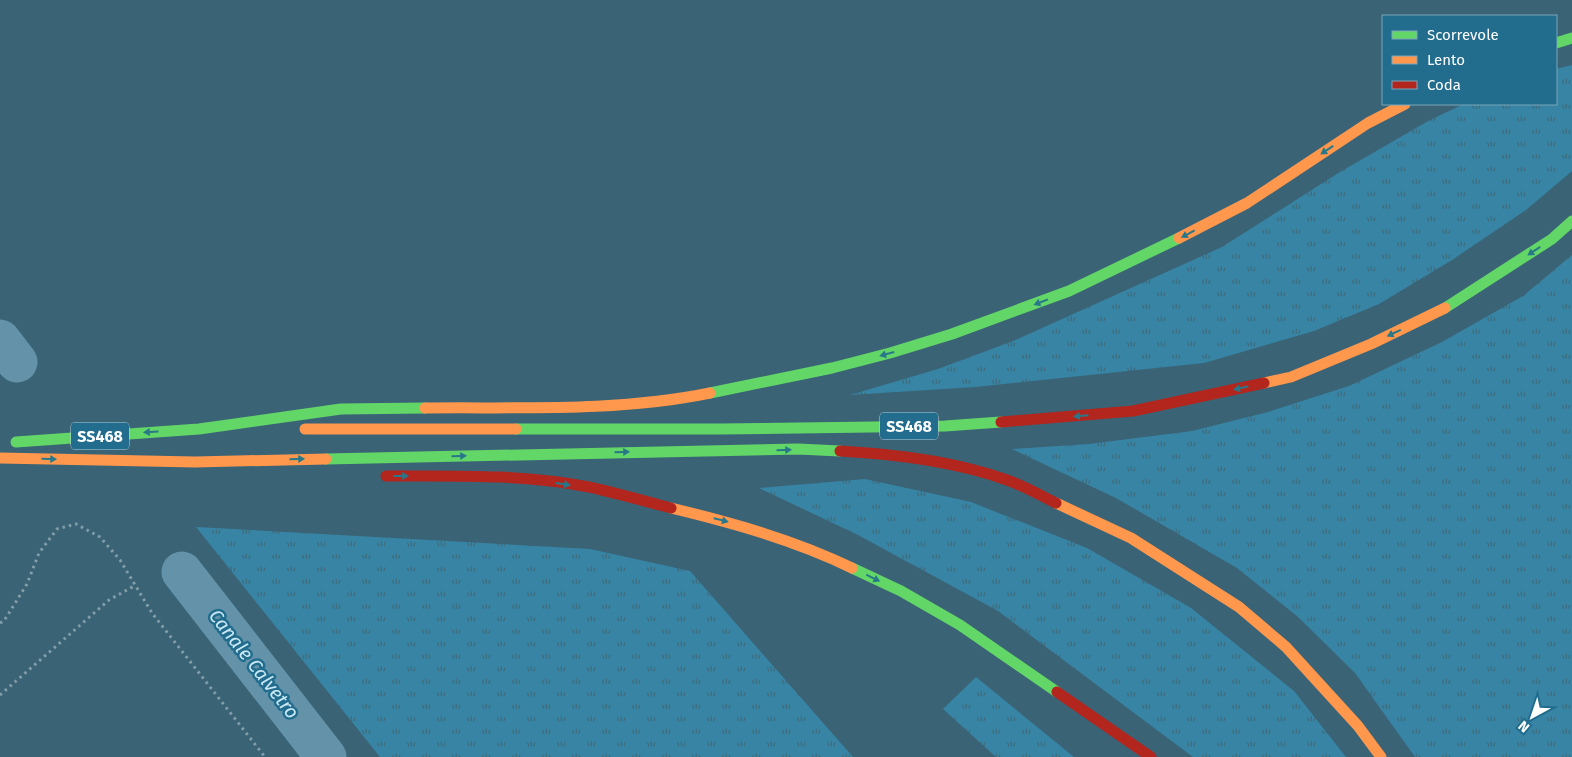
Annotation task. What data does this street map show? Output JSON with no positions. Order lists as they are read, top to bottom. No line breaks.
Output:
{"streets":{"highway":["SS468"]},"water":["Canale Calvetro"],"legend":["Scorrevole","Lento","Coda"],"north":"bottom left"}
